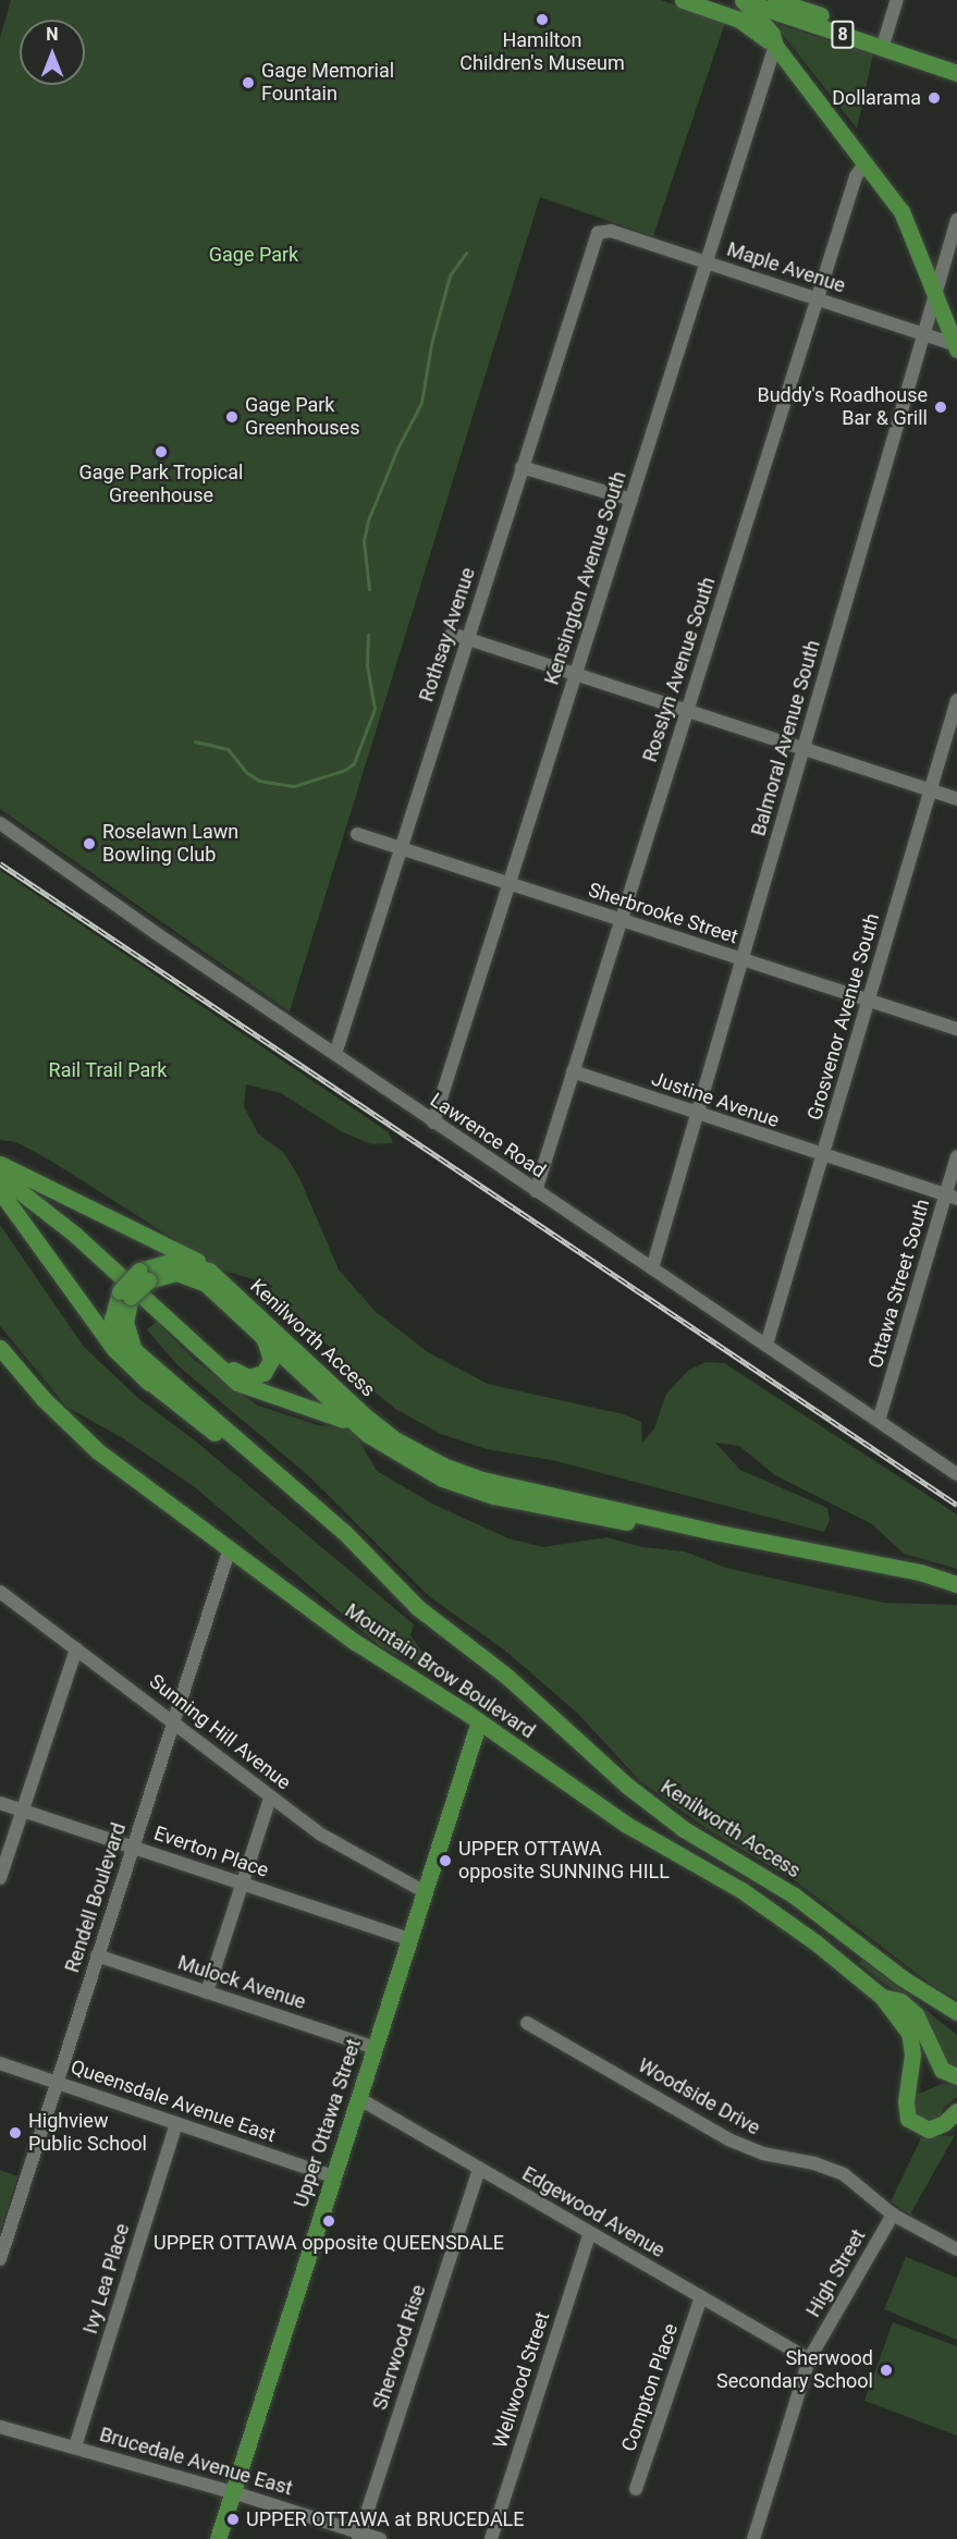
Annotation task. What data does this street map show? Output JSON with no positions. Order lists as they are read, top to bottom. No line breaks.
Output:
{"streets":{"main road":["8","Kenilworth Access","Mountain Brow Boulevard","Upper Ottawa Street"],"street":["Maple Avenue","Kensington Avenue South","Rothsay Avenue","Rosslyn Avenue South","Balmoral Avenue South","Sherbrooke Street","Grosvenor Avenue South","Justine Avenue","Lawrence Road","Ottawa Street South","Sunning Hill Avenue","Everton Place","Rendell Boulevard","Mulock Avenue","Woodside Drive","Queensdale Avenue East","Edgewood Avenue","High Street","Ivy Lea Place","Sherwood Rise","Wellwood Street","Compton Place","Brucedale Avenue East"]},"crossings":[["Maple Avenue","Kensington Avenue South"],["Maple Avenue","Rothsay Avenue"],["Maple Avenue","Rosslyn Avenue South"],["Maple Avenue","Balmoral Avenue South"],["Kensington Avenue South","Sherbrooke Street"],["Kensington Avenue South","Lawrence Road"],["Rothsay Avenue","Sherbrooke Street"],["Rothsay Avenue","Lawrence Road"],["Rosslyn Avenue South","Sherbrooke Street"],["Rosslyn Avenue South","Justine Avenue"],["Rosslyn Avenue South","Lawrence Road"],["Balmoral Avenue South","Sherbrooke Street"],["Balmoral Avenue South","Justine Avenue"],["Balmoral Avenue South","Lawrence Road"],["Sherbrooke Street","Grosvenor Avenue South"],["Grosvenor Avenue South","Justine Avenue"],["Grosvenor Avenue South","Lawrence Road"],["Justine Avenue","Ottawa Street South"],["Lawrence Road","Ottawa Street South"],["Mountain Brow Boulevard","Rendell Boulevard"],["Mountain Brow Boulevard","Upper Ottawa Street"],["Sunning Hill Avenue","Rendell Boulevard"],["Sunning Hill Avenue","Upper Ottawa Street"],["Everton Place","Rendell Boulevard"],["Everton Place","Upper Ottawa Street"],["Rendell Boulevard","Mulock Avenue"],["Rendell Boulevard","Queensdale Avenue East"],["Mulock Avenue","Upper Ottawa Street"],["Woodside Drive","High Street"],["Queensdale Avenue East","Upper Ottawa Street"],["Queensdale Avenue East","Ivy Lea Place"],["Upper Ottawa Street","Edgewood Avenue"],["Upper Ottawa Street","Brucedale Avenue East"],["Edgewood Avenue","High Street"],["Edgewood Avenue","Sherwood Rise"],["Edgewood Avenue","Wellwood Street"],["Edgewood Avenue","Compton Place"],["Ivy Lea Place","Brucedale Avenue East"],["Sherwood Rise","Brucedale Avenue East"]],"parks":["Gage Park","Rail Trail Park"],"places":["Hamilton Children's Museum","Gage Memorial Fountain","Dollarama","Buddy's Roadhouse Bar & Grill","Gage Park Greenhouses","Gage Park Tropical Greenhouse","Roselawn Lawn Bowling Club","UPPER OTTAWA opposite SUNNING HILL","Highview Public School","UPPER OTTAWA opposite QUEENSDALE","Sherwood Secondary School","UPPER OTTAWA at BRUCEDALE"],"north":"top"}
